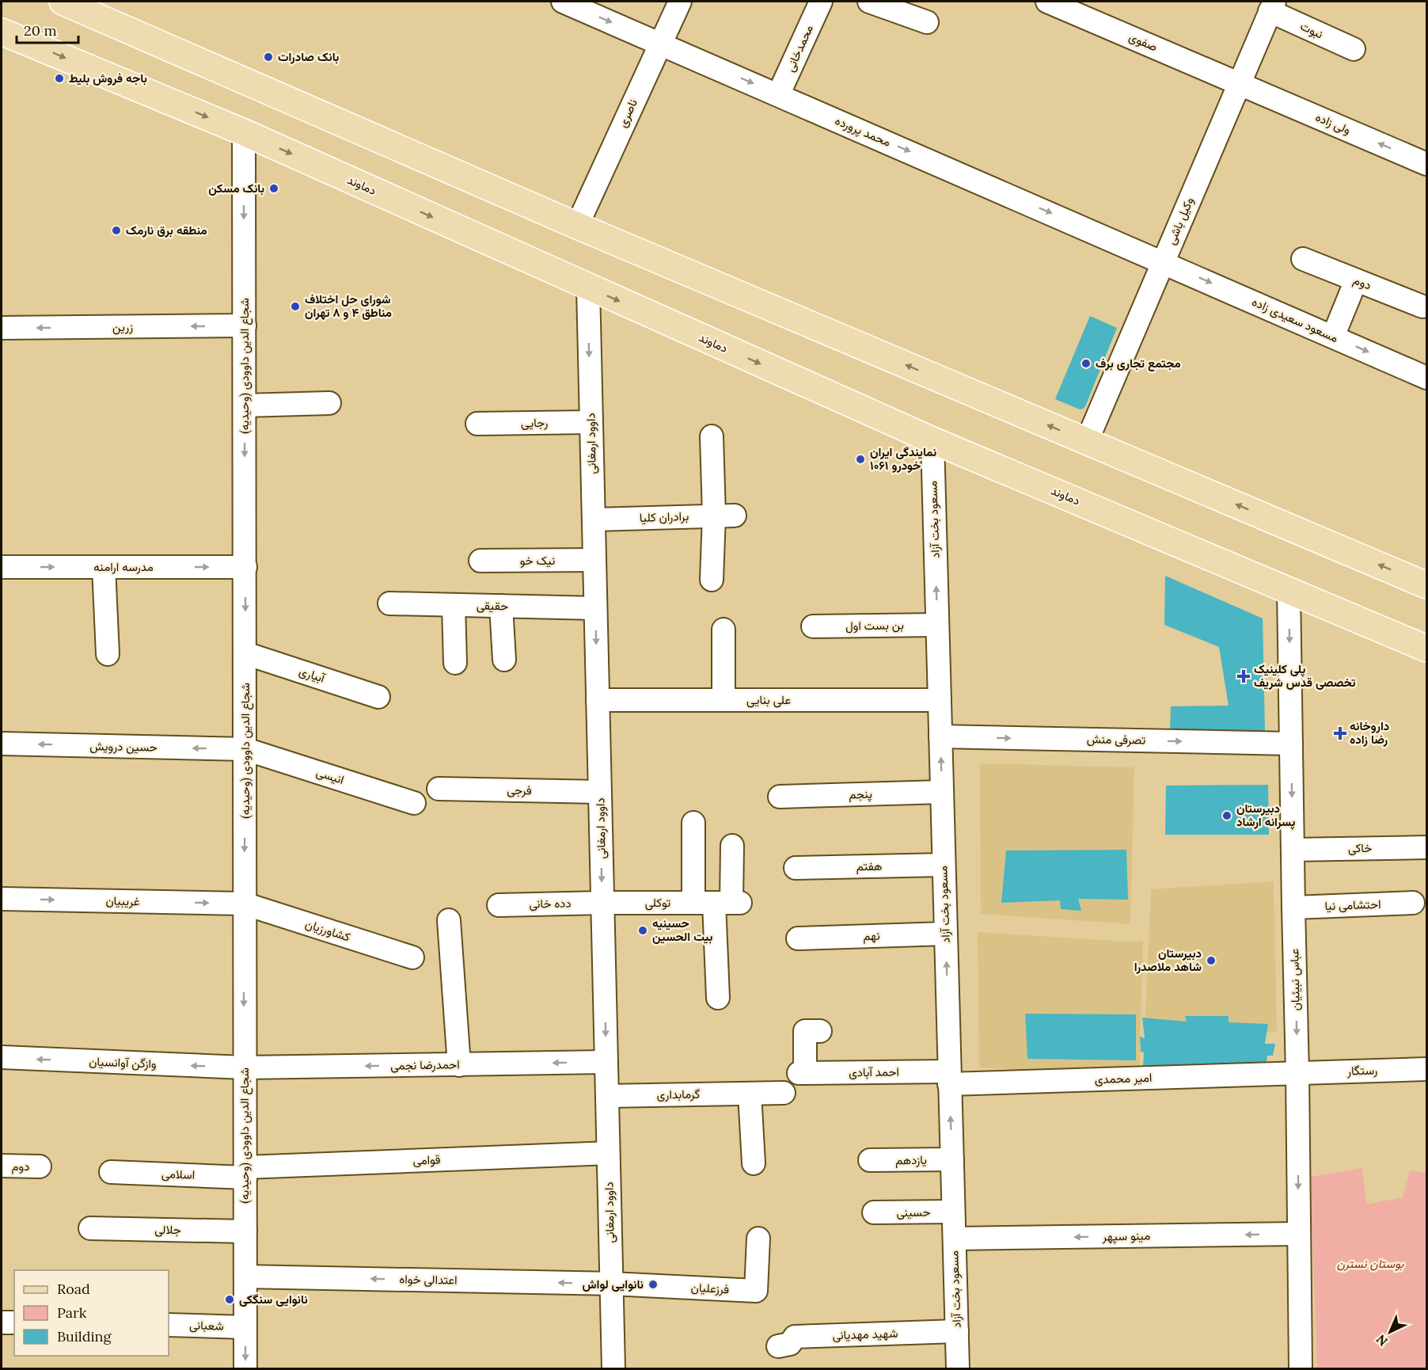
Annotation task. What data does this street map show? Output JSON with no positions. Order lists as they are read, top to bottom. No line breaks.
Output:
{"streets":{"main road":["دماوند"],"street":["نبوت","صفوی","محمدخانی","ناصری","ولی زاده","محمد پرورده","وکیل باشی","دوم","مسعود سعیدی زاده","زرین","شجاع الدین داوودی (وحیدیه)","رجایی","داوود ارمغانی","برادران کلیا","مسعود بخت آزاد","نیک خو","مدرسه ارامنه","حقیقی","بن بست اول","آبیاری","علی بنایی","تصرفی منش","حسین درویش","انیسی","فرجی","پنجم","خاکی","هفتم","غریبیان","توکلی","دده خانی","احتشامی نیا","کشاورزیان","نهم","عباس نبیئیان","وازگن آوانسیان","احمدرضا نجمی","رستگار","احمد آبادی","امیر محمدی","گرمابداری","قوامی","یازدهم","اسلامی","حسینی","جلالی","مینو سپهر","اعتدالی خواه","فرزعلیان","شعبانی","شهید مهدیانی"]},"crossings":[["نبوت","وکیل باشی"],["صفوی","ولی زاده"],["صفوی","وکیل باشی"],["محمدخانی","محمد پرورده"],["ناصری","محمد پرورده"],["ولی زاده","وکیل باشی"],["محمد پرورده","وکیل باشی"],["محمد پرورده","مسعود سعیدی زاده"],["دماوند","شجاع الدین داوودی (وحیدیه)"],["دماوند","داوود ارمغانی"],["دماوند","مسعود بخت آزاد"],["دماوند","عباس نبیئیان"],["وکیل باشی","مسعود سعیدی زاده"],["زرین","شجاع الدین داوودی (وحیدیه)"],["شجاع الدین داوودی (وحیدیه)","مدرسه ارامنه"],["شجاع الدین داوودی (وحیدیه)","آبیاری"],["شجاع الدین داوودی (وحیدیه)","حسین درویش"],["شجاع الدین داوودی (وحیدیه)","انیسی"],["شجاع الدین داوودی (وحیدیه)","غریبیان"],["شجاع الدین داوودی (وحیدیه)","کشاورزیان"],["شجاع الدین داوودی (وحیدیه)","وازگن آوانسیان"],["شجاع الدین داوودی (وحیدیه)","احمدرضا نجمی"],["شجاع الدین داوودی (وحیدیه)","قوامی"],["شجاع الدین داوودی (وحیدیه)","اسلامی"],["شجاع الدین داوودی (وحیدیه)","جلالی"],["شجاع الدین داوودی (وحیدیه)","اعتدالی خواه"],["شجاع الدین داوودی (وحیدیه)","شعبانی"],["رجایی","داوود ارمغانی"],["داوود ارمغانی","برادران کلیا"],["داوود ارمغانی","نیک خو"],["داوود ارمغانی","حقیقی"],["داوود ارمغانی","علی بنایی"],["داوود ارمغانی","فرجی"],["داوود ارمغانی","توکلی"],["داوود ارمغانی","دده خانی"],["داوود ارمغانی","احمدرضا نجمی"],["داوود ارمغانی","گرمابداری"],["داوود ارمغانی","قوامی"],["داوود ارمغانی","اعتدالی خواه"],["داوود ارمغانی","فرزعلیان"],["مسعود بخت آزاد","بن بست اول"],["مسعود بخت آزاد","علی بنایی"],["مسعود بخت آزاد","تصرفی منش"],["مسعود بخت آزاد","پنجم"],["مسعود بخت آزاد","هفتم"],["مسعود بخت آزاد","نهم"],["مسعود بخت آزاد","احمد آبادی"],["مسعود بخت آزاد","امیر محمدی"],["مسعود بخت آزاد","یازدهم"],["مسعود بخت آزاد","حسینی"],["مسعود بخت آزاد","مینو سپهر"],["مسعود بخت آزاد","شهید مهدیانی"],["تصرفی منش","عباس نبیئیان"],["حسین درویش","انیسی"],["خاکی","عباس نبیئیان"],["غریبیان","کشاورزیان"],["توکلی","دده خانی"],["احتشامی نیا","عباس نبیئیان"],["عباس نبیئیان","رستگار"],["عباس نبیئیان","امیر محمدی"],["عباس نبیئیان","مینو سپهر"],["وازگن آوانسیان","احمدرضا نجمی"],["رستگار","امیر محمدی"],["احمد آبادی","امیر محمدی"],["قوامی","اسلامی"],["اعتدالی خواه","فرزعلیان"]],"one_way":["ولی زاده","محمد پرورده","مسعود سعیدی زاده","زرین","شجاع الدین داوودی (وحیدیه)","مسعود بخت آزاد","مدرسه ارامنه","تصرفی منش","حسین درویش","غریبیان","عباس نبیئیان","وازگن آوانسیان","احمدرضا نجمی","مینو سپهر","اعتدالی خواه"],"parks":["بوستان نسترن"],"places":{"other":["بانک صادرات","باجه فروش بلیط","بانک مسکن","منطقه برق نارمک","شورای حل اختلاف مناطق ۴ و ۸ تهران","مجتمع تجاری برف","نمایندگی ایران خودرو ۱۰۶۱","دبیرستان پسرانه ارشاد","حسینیه بیت الحسین","دبیرستان شاهد ملاصدرا","نانوایی لواش","نانوایی سنگکی"],"health":["پلی کلینیک تخصصی قدس شریف","داروخانه رضا زاده"]},"legend":["Road","Park","Building"],"scale_bar":"20 m","north":"bottom left"}
